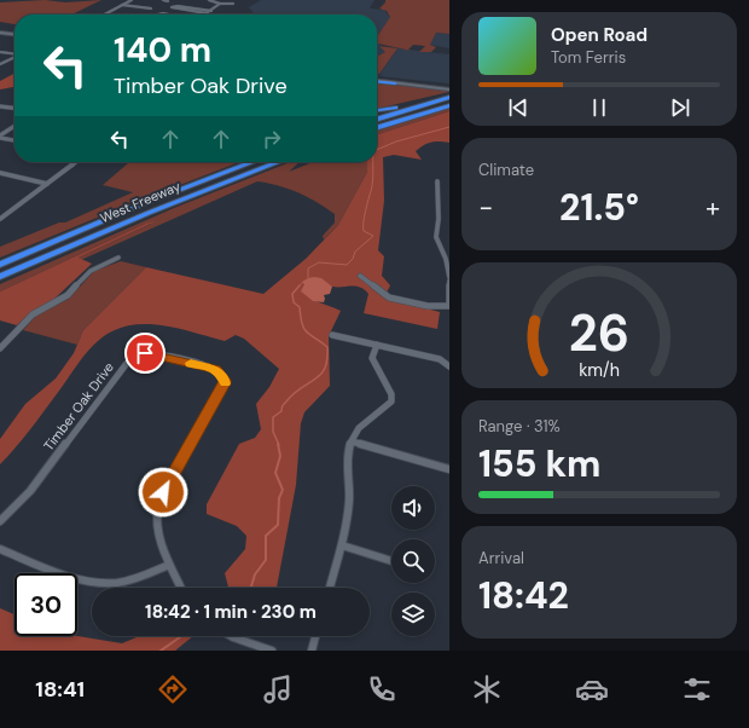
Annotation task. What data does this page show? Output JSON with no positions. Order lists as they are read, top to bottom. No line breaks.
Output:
{"streets":{"highway":["West Freeway"],"street":["Timber Oak Drive"]},"page":{"turn":["140 m","Timber Oak Drive"],"song":["Open Road","Tom Ferris"],"tile":["Climate",["Range · 31%","155 km"],["Arrival","18:42"]],"heat":["−","21.5°","+"],"limit":"30","trip":"18:42 · 1 min · 230 m","tabs":"18:41","gauge":["26","km/h"]}}
